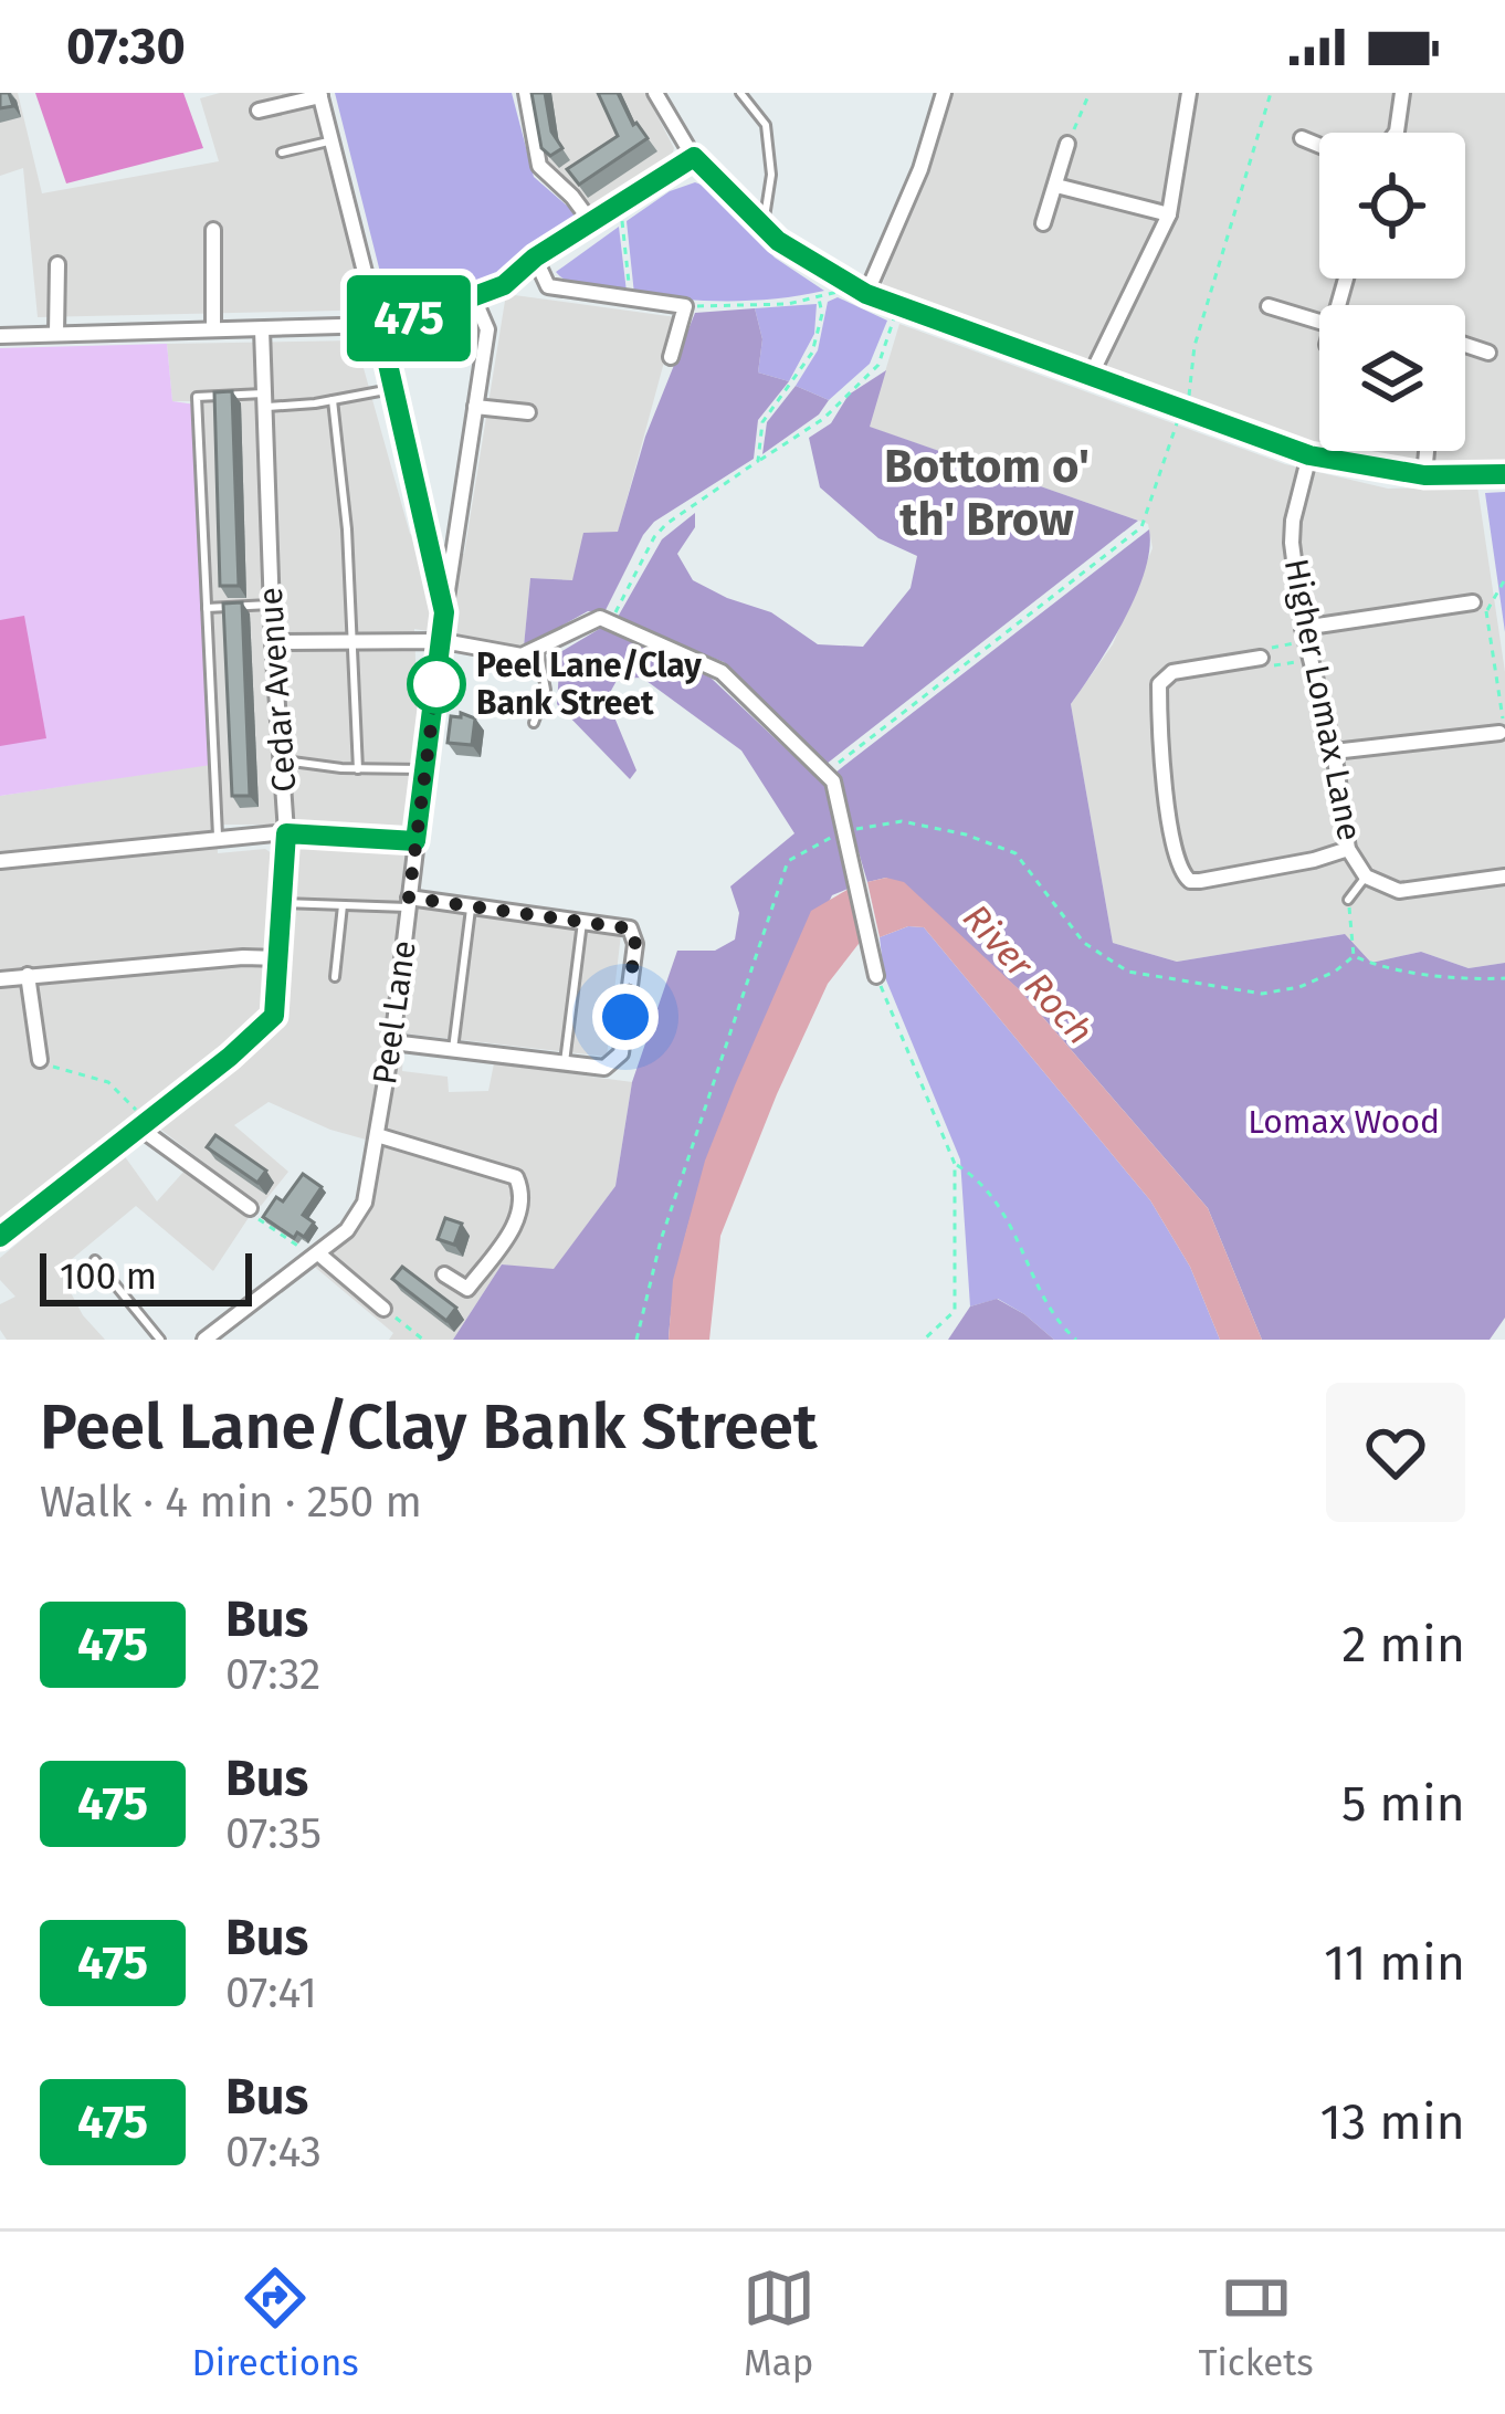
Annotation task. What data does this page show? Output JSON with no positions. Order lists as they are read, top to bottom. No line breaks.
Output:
{"streets":{"street":["Cedar Avenue","Higher Lomax Lane","Peel Lane"]},"districts":["Bottom o' th' Brow"],"water":["River Roch"],"parks":["Lomax Wood"],"places":["Peel Lane/Clay Bank Street"],"lines":["bus line 475"],"scale_bar":"100 m","page":{"status":"07:30","on_map":"475","scale":"100 m","heading":["Peel Lane/Clay Bank Street","Walk · 4 min · 250 m"],"list":[{"mark":"475","name":"Bus","note":"07:32","value":"2 min"},{"mark":"475","name":"Bus","note":"07:35","value":"5 min"},{"mark":"475","name":"Bus","note":"07:41","value":"11 min"},{"mark":"475","name":"Bus","note":"07:43","value":"13 min"}],"tabs":["Directions","Map","Tickets"]}}
